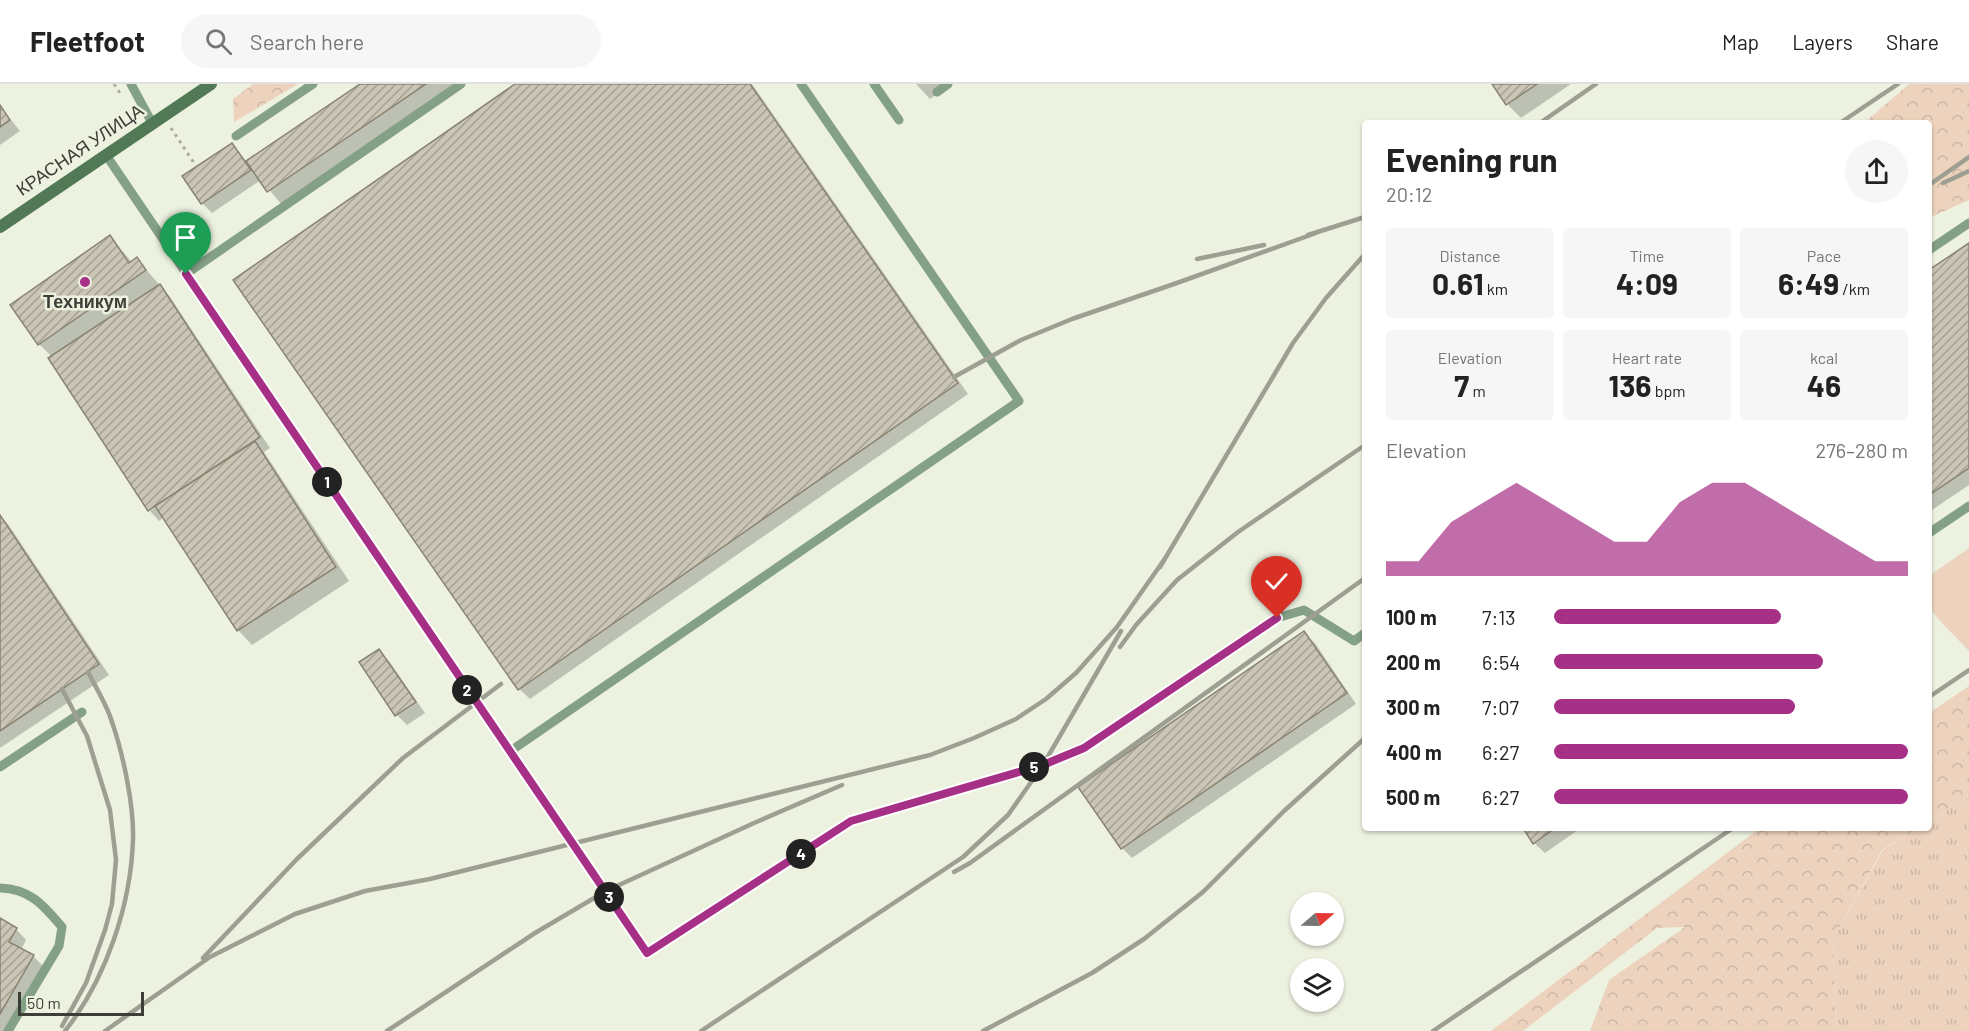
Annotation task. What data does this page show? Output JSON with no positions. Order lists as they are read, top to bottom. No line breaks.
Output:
{"streets":{"main road":["КРАСНАЯ УЛИЦА"]},"places":["Техникум"],"scale_bar":"50 m","north":"right","page":{"header":"Fleetfoot","search":"Search here","nav":["Map","Layers","Share"],"heading":["Evening run","20:12"],"stats":[["Distance","0.61 km"],["Time","4:09"],["Pace","6:49 /km"],["Elevation","7 m"],["Heart rate","136 bpm"],["kcal","46"]],"chart":["Elevation","276–280 m"],"pins":["1","2","5","4","3"],"list":[{"name":"100 m","note":"7:13"},{"name":"200 m","note":"6:54"},{"name":"300 m","note":"7:07"},{"name":"400 m","note":"6:27"},{"name":"500 m","note":"6:27"}],"scale":"50 m"}}
